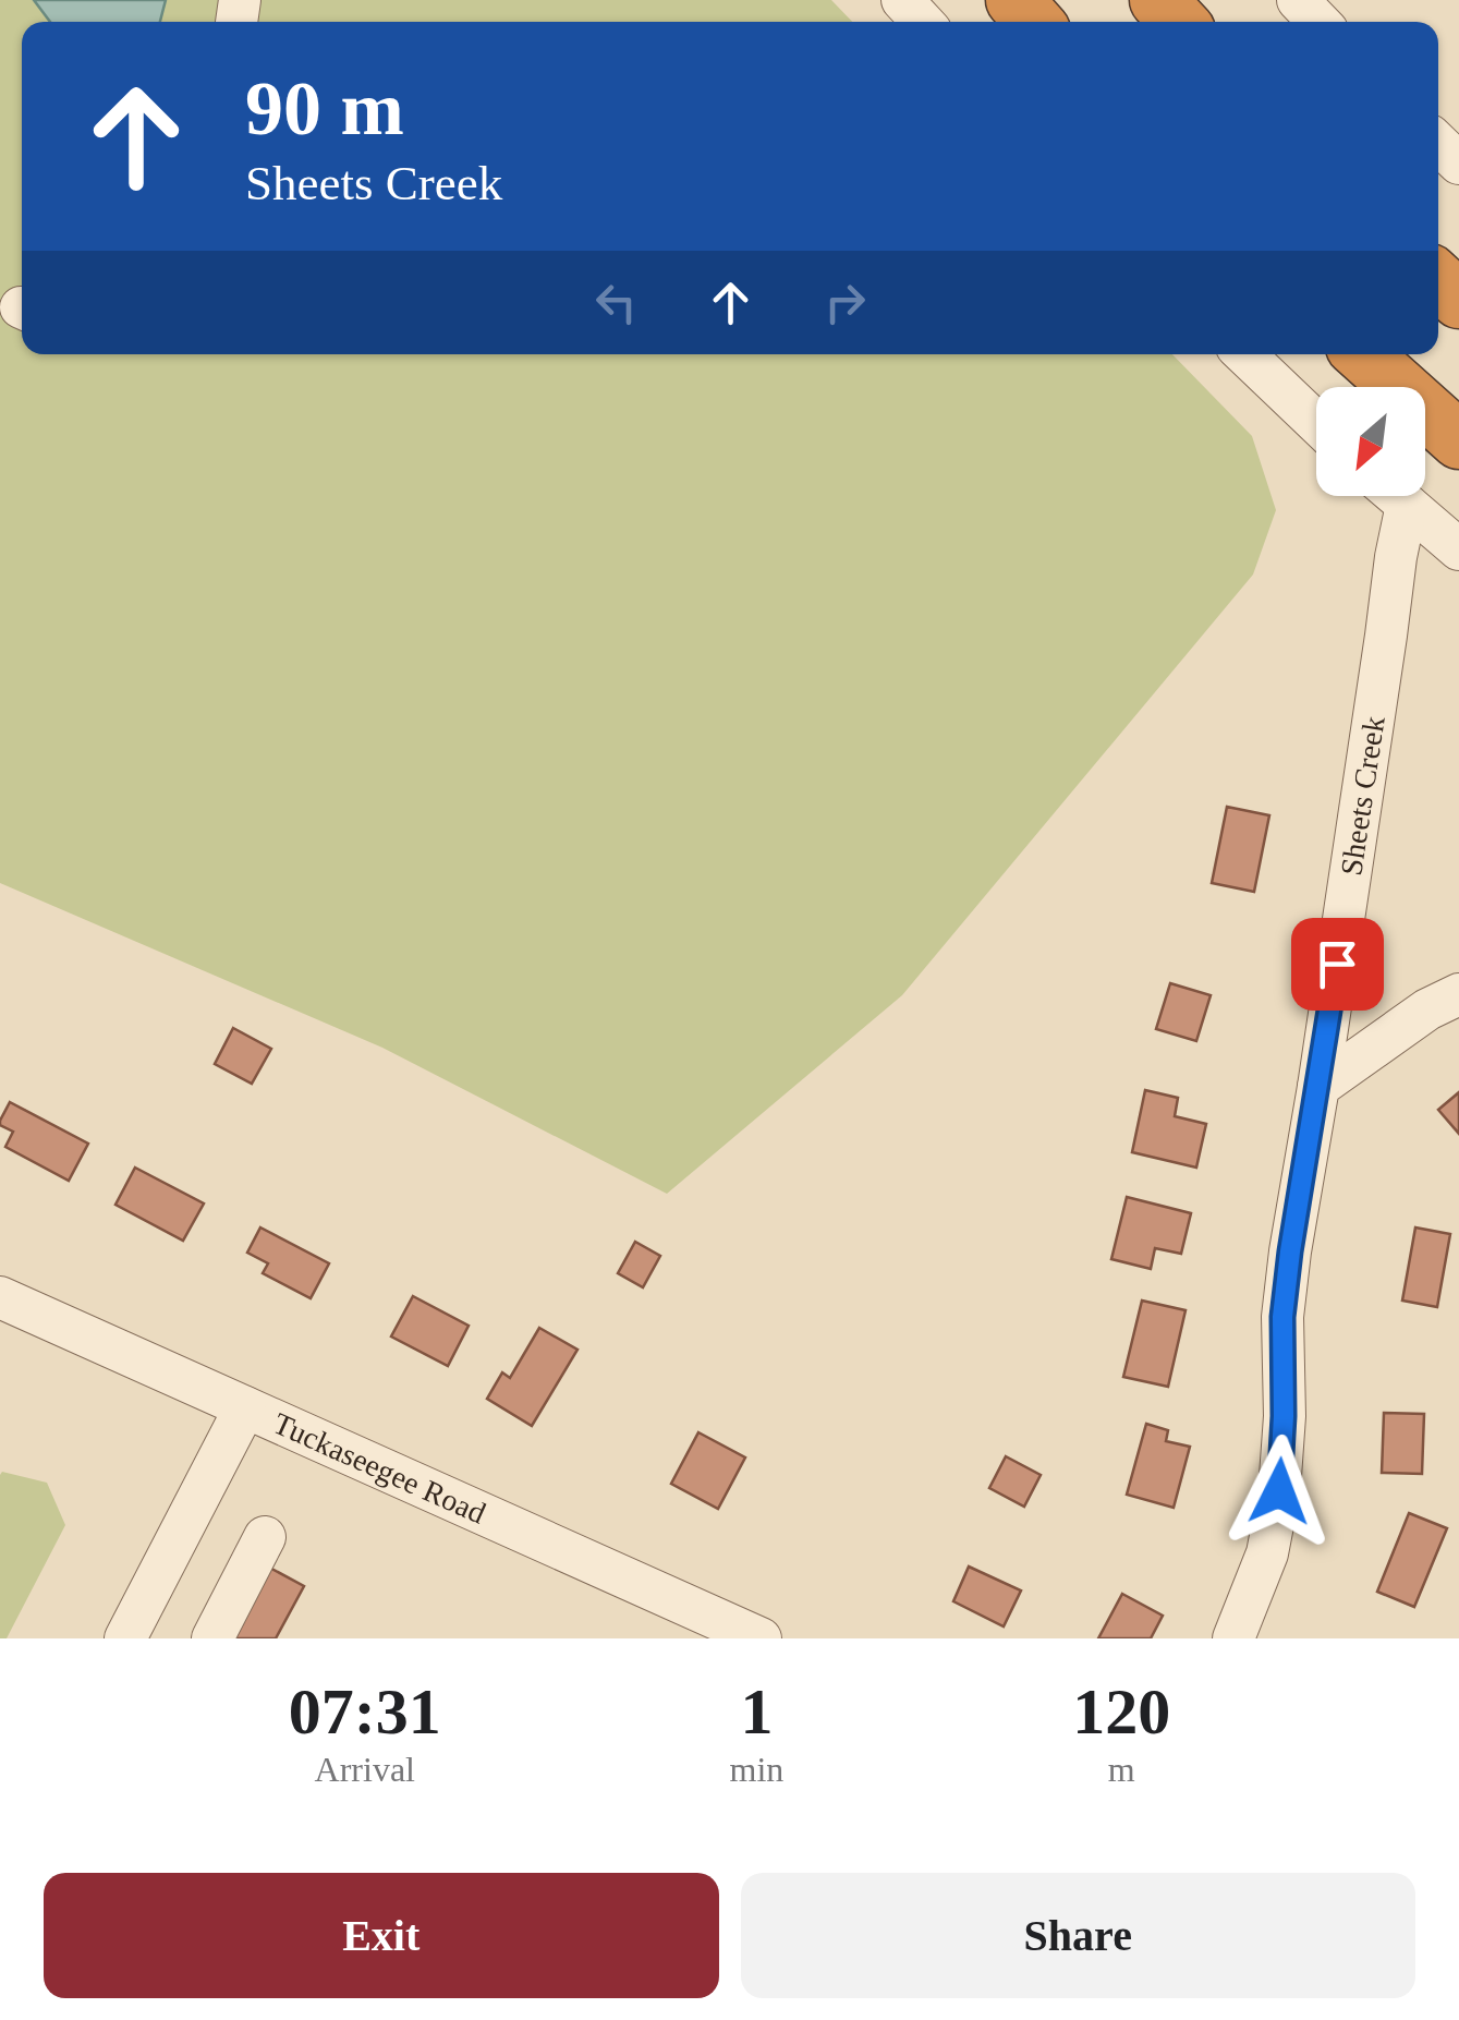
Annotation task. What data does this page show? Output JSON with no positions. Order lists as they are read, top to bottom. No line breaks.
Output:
{"streets":{"street":["Sheets Creek","Tuckaseegee Road"]},"north":"bottom left","page":{"turn":["90 m","Sheets Creek"],"eta":["07:31","Arrival","1","min","120","m"],"buttons":["Exit","Share"]}}
